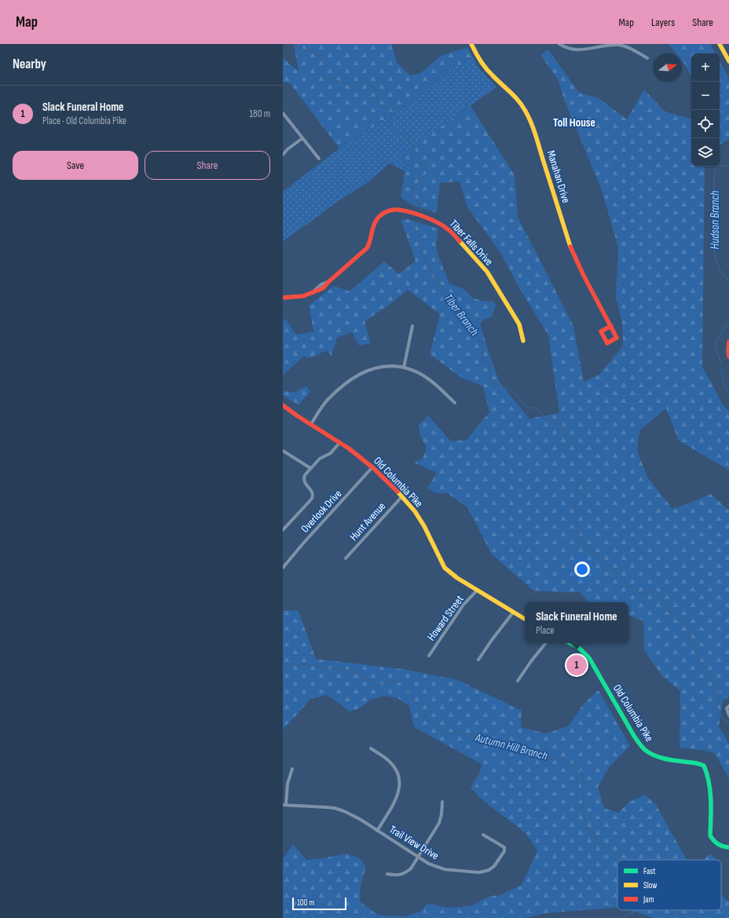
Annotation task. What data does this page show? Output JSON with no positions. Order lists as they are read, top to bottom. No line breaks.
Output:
{"streets":{"street":["Manahan Drive","Tiber Falls Drive","Old Columbia Pike","Overlook Drive","Hunt Avenue","Howard Street","Trail View Drive"]},"crossings":[["Old Columbia Pike","Overlook Drive"],["Old Columbia Pike","Hunt Avenue"],["Old Columbia Pike","Howard Street"]],"districts":["Toll House"],"water":["Hudson Branch","Tiber Branch","Autumn Hill Branch"],"legend":["Fast","Slow","Jam"],"scale_bar":"100 m","north":"right","page":{"header":"Map","nav":["Map","Layers","Share"],"heading":"Nearby","map_buttons":["+","−"],"list":[{"mark":"1","name":"Slack Funeral Home","note":"Place · Old Columbia Pike","value":"180 m"}],"buttons":["Save","Share"],"popup":["Slack Funeral Home","Place"],"pins":"1","scale":"100 m"}}
